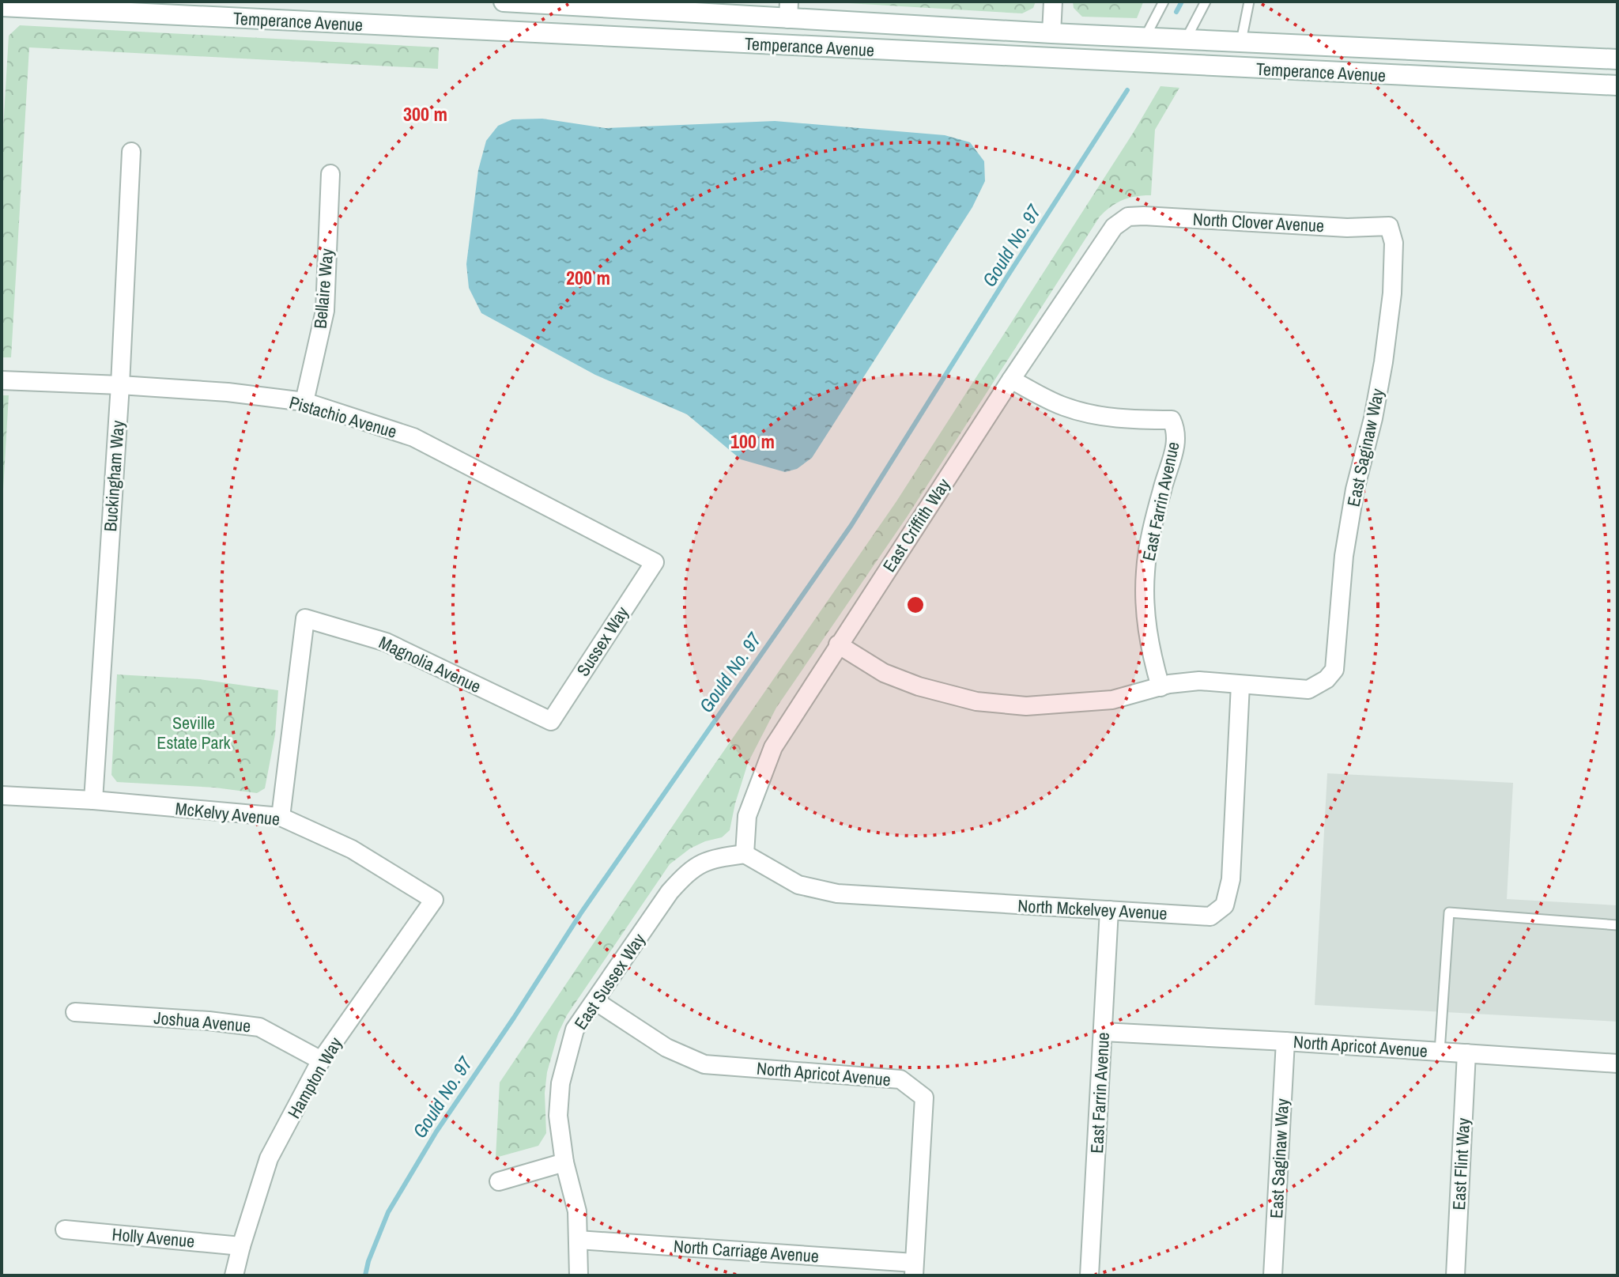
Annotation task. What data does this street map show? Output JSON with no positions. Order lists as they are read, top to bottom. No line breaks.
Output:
{"streets":{"main road":["Temperance Avenue"],"street":["North Clover Avenue","Bellaire Way","Pistachio Avenue","East Saginaw Way","Buckingham Way","East Farrin Avenue","East Criffith Way","Sussex Way","Magnolia Avenue","McKelvy Avenue","North Mckelvey Avenue","East Sussex Way","Joshua Avenue","North Apricot Avenue","Hampton Way","East Flint Way","Holly Avenue","North Carriage Avenue"]},"crossings":[["North Clover Avenue","East Saginaw Way"],["North Clover Avenue","East Criffith Way"],["Bellaire Way","Pistachio Avenue"],["Pistachio Avenue","Buckingham Way"],["Pistachio Avenue","Sussex Way"],["East Saginaw Way","North Mckelvey Avenue"],["East Saginaw Way","North Apricot Avenue"],["Buckingham Way","McKelvy Avenue"],["East Farrin Avenue","East Criffith Way"],["East Farrin Avenue","North Mckelvey Avenue"],["East Farrin Avenue","North Apricot Avenue"],["East Criffith Way","North Mckelvey Avenue"],["East Criffith Way","East Sussex Way"],["Sussex Way","Magnolia Avenue"],["Magnolia Avenue","McKelvy Avenue"],["McKelvy Avenue","Hampton Way"],["North Mckelvey Avenue","East Sussex Way"],["East Sussex Way","North Apricot Avenue"],["East Sussex Way","North Carriage Avenue"],["Joshua Avenue","Hampton Way"],["North Apricot Avenue","East Flint Way"],["North Apricot Avenue","North Carriage Avenue"],["Hampton Way","Holly Avenue"]],"water":["Gould No. 97"],"parks":["Seville Estate Park"],"rings":["300 m","200 m","100 m"]}
